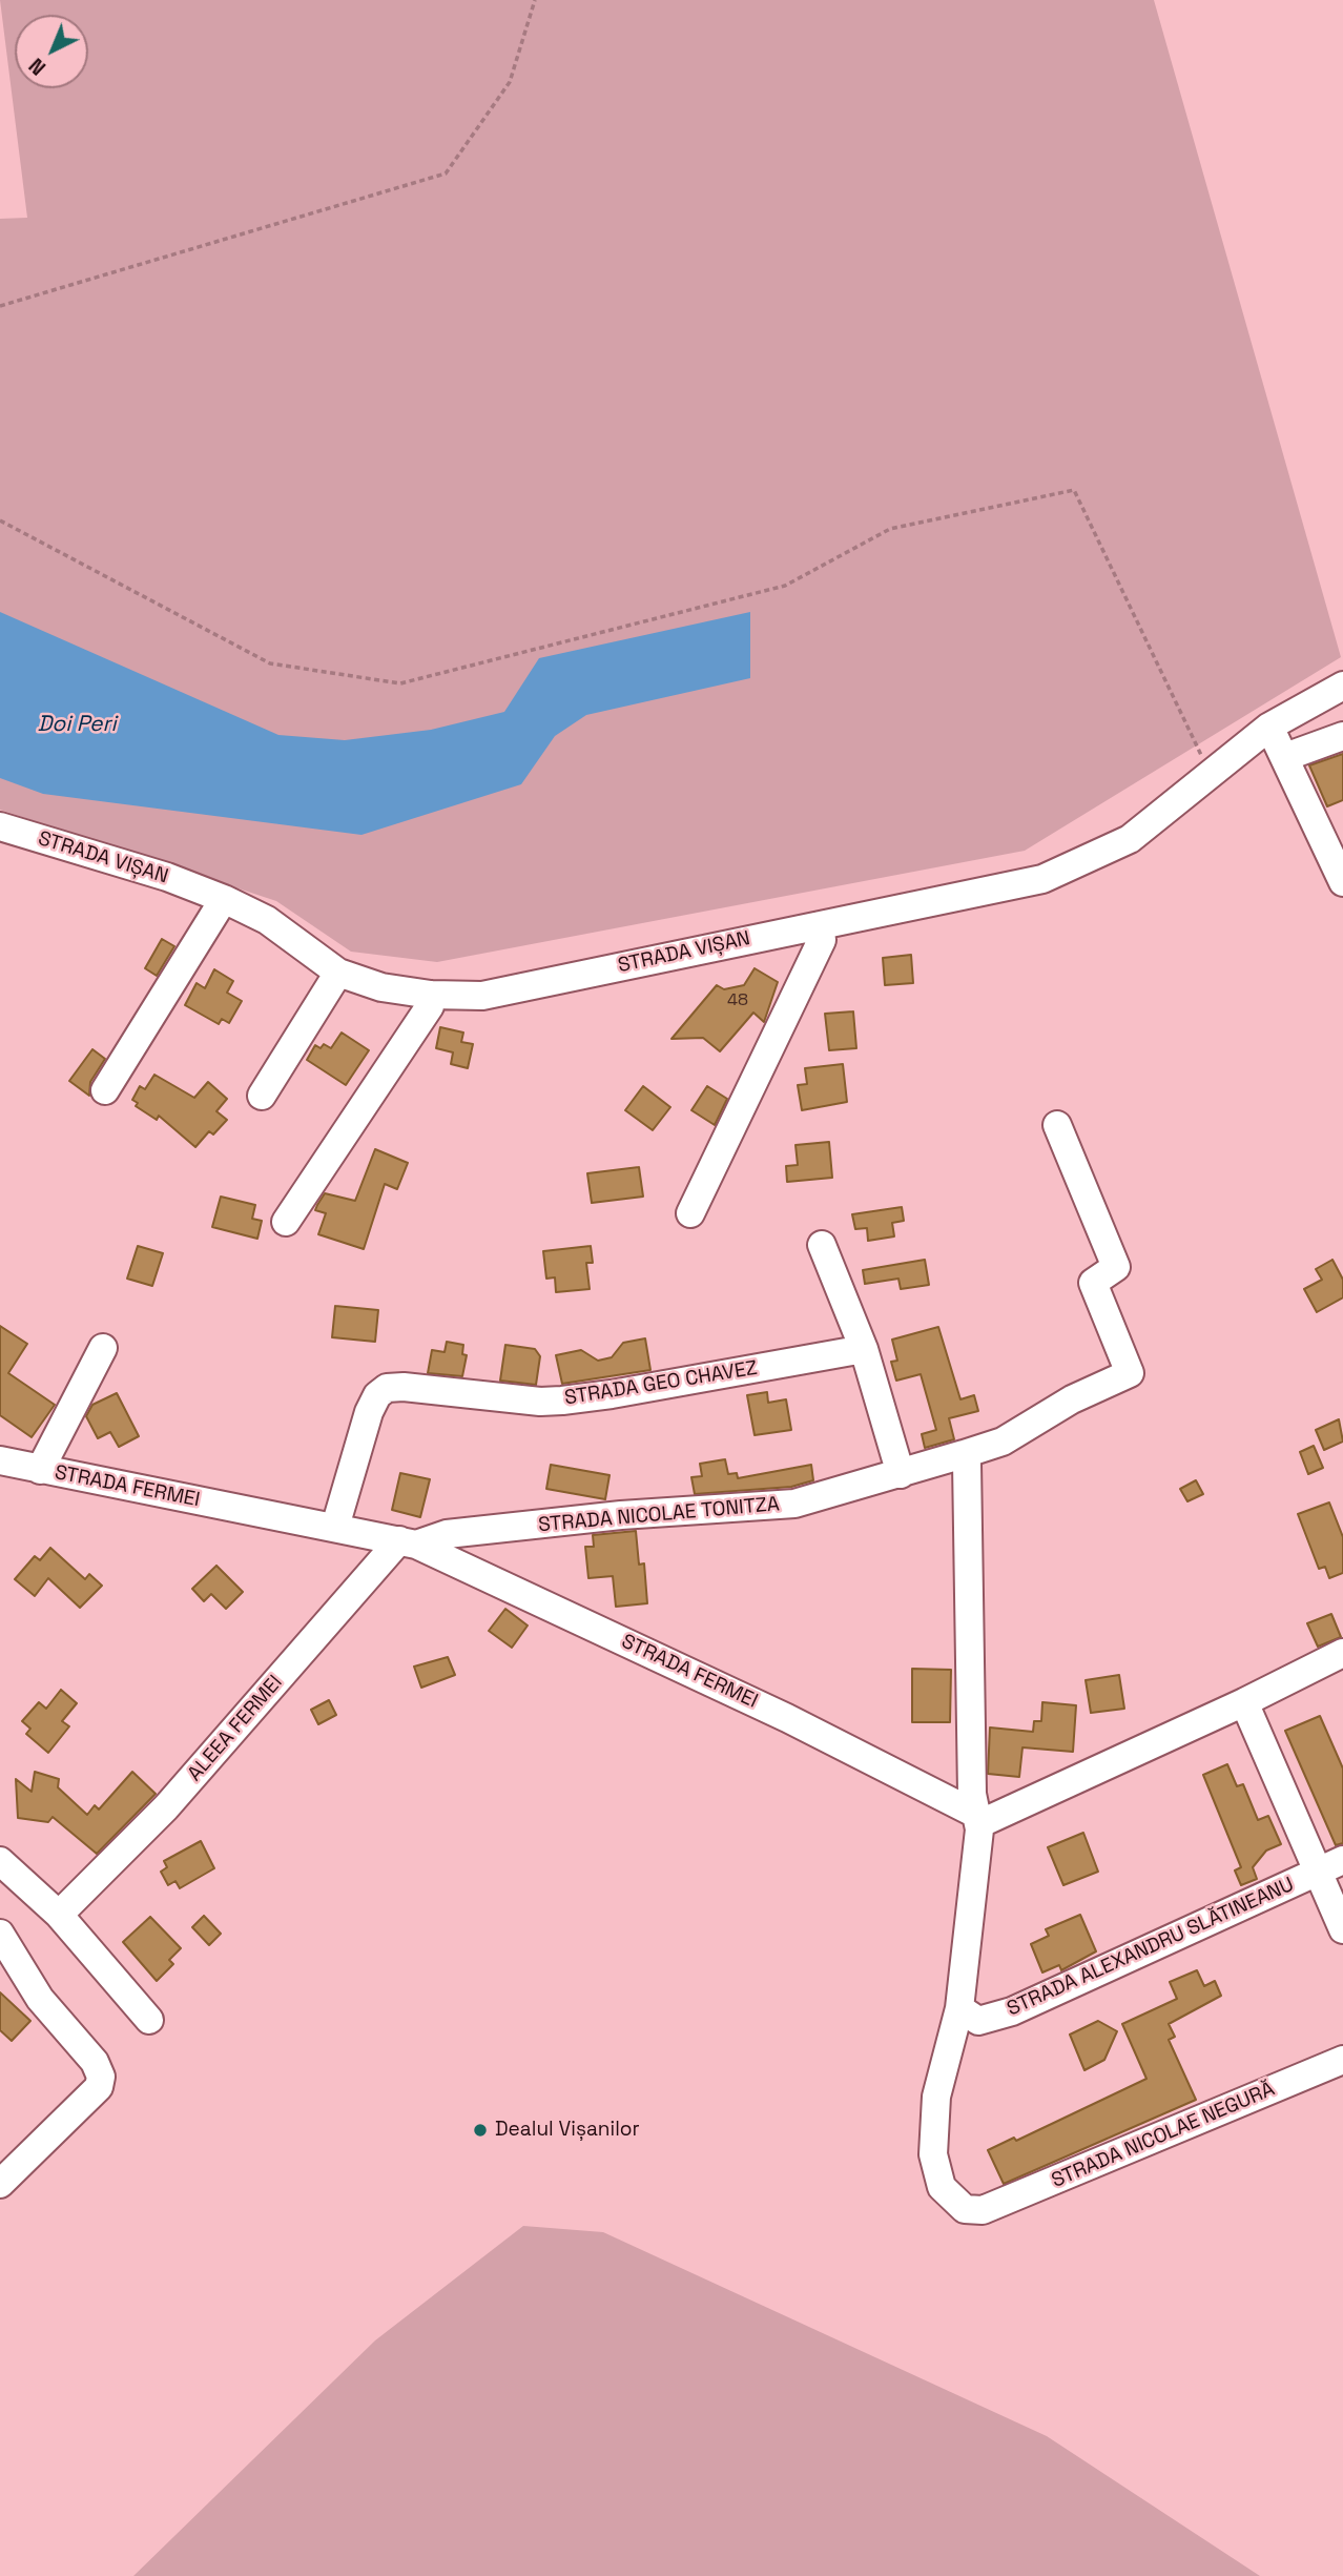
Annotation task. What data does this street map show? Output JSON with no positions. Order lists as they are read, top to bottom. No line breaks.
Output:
{"streets":{"street":["STRADA VIȘAN","STRADA GEO CHAVEZ","STRADA FERMEI","STRADA NICOLAE TONITZA","ALEEA FERMEI","STRADA ALEXANDRU SLĂTINEANU","STRADA NICOLAE NEGURĂ"]},"crossings":[["STRADA GEO CHAVEZ","STRADA FERMEI"],["STRADA FERMEI","STRADA NICOLAE TONITZA"],["STRADA FERMEI","ALEEA FERMEI"],["STRADA NICOLAE TONITZA","ALEEA FERMEI"],["STRADA ALEXANDRU SLĂTINEANU","STRADA NICOLAE NEGURĂ"]],"water":["Doi Peri"],"places":["Dealul Vișanilor"],"house_numbers":["48"],"north":"bottom left"}
